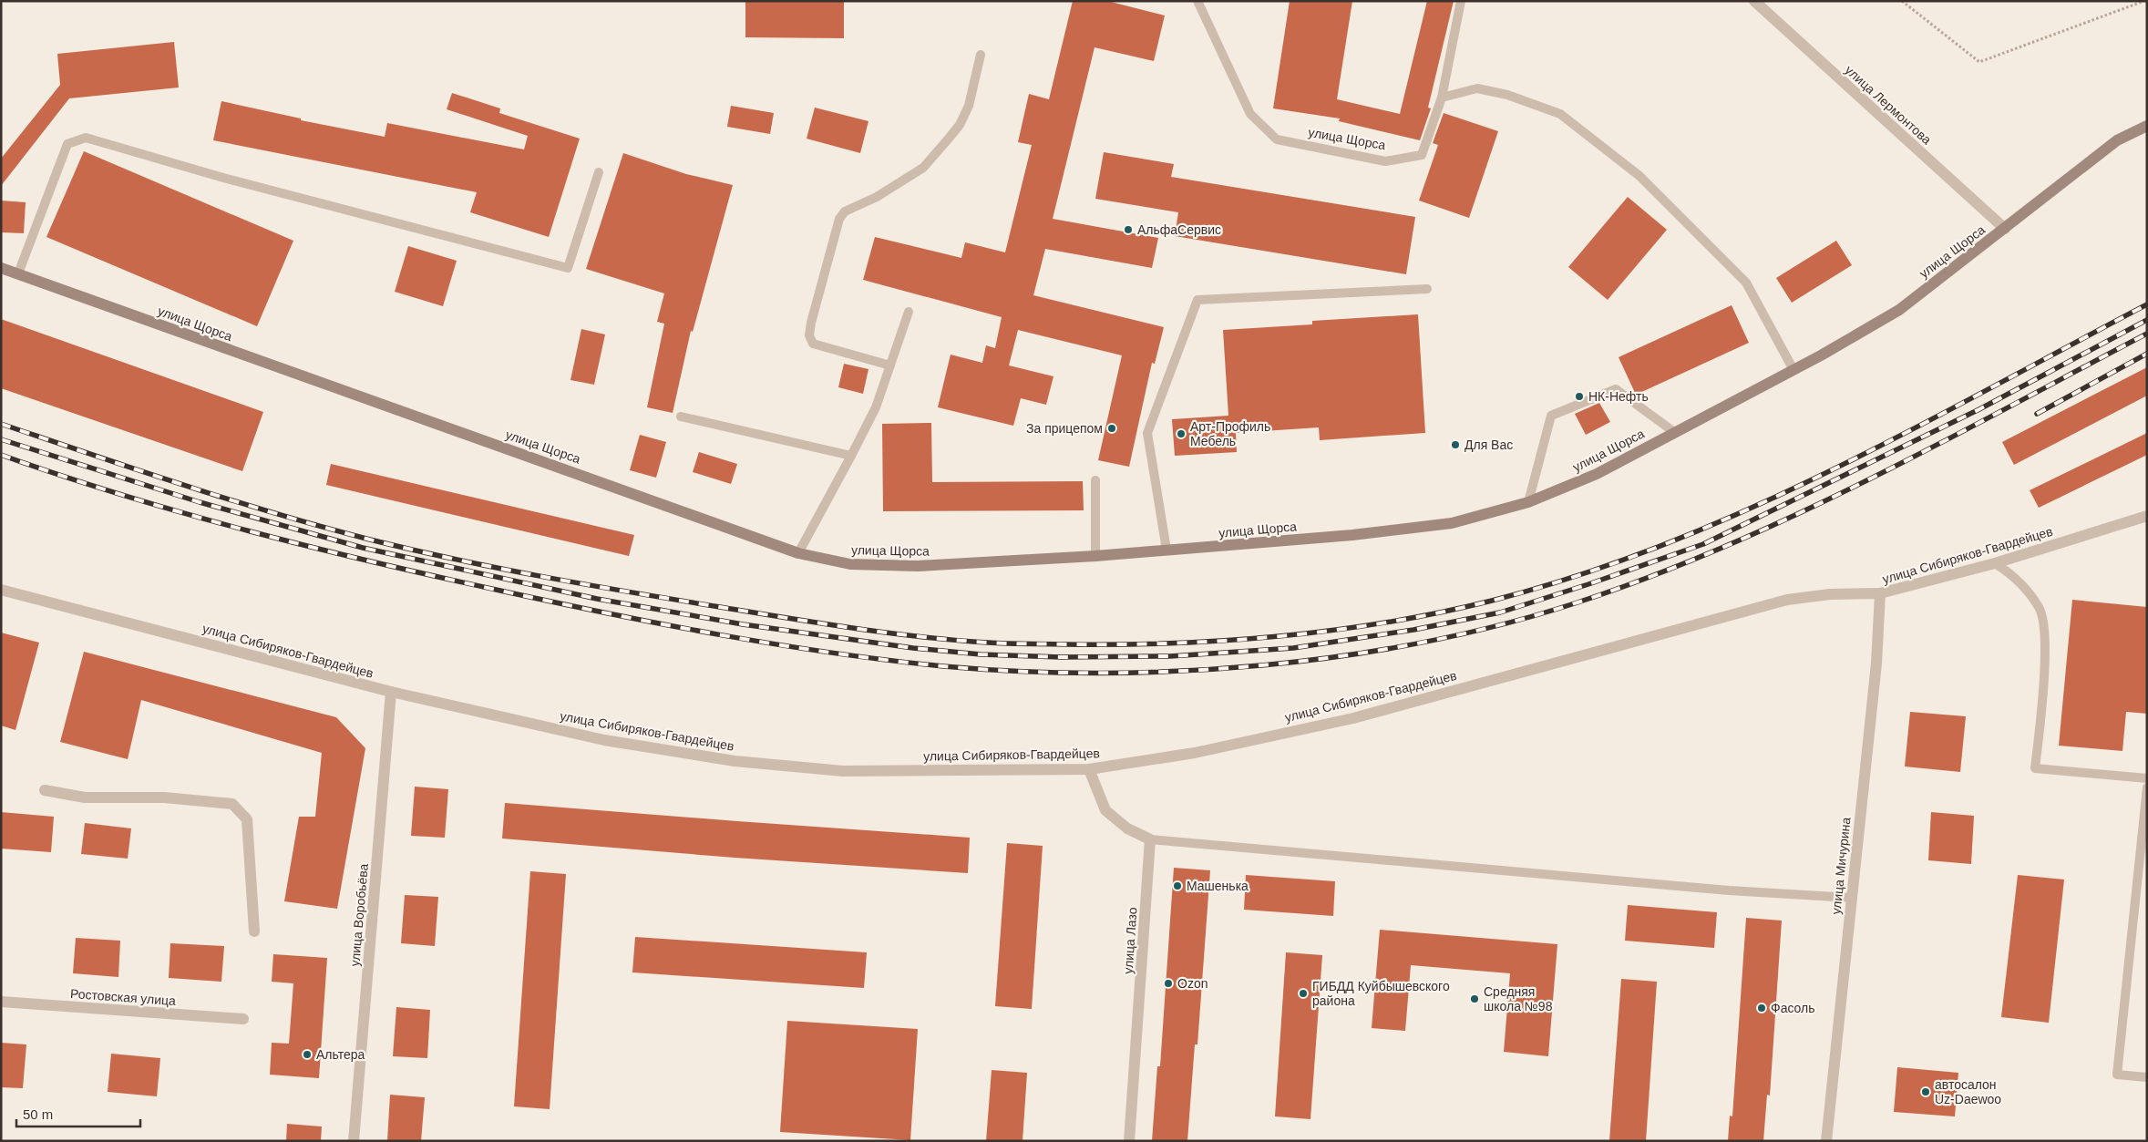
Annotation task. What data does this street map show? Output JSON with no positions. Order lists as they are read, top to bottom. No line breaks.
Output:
{"streets":{"main road":["улица Щорса"],"street":["улица Лермонтова","улица Сибиряков-Гвардейцев","улица Мичурина","улица Воробьёва","улица Лазо","Ростовская улица"]},"crossings":[["улица Лермонтова","улица Щорса"],["улица Сибиряков-Гвардейцев","улица Мичурина"],["улица Сибиряков-Гвардейцев","улица Воробьёва"]],"places":["АльфаСервис","НК-Нефть","За прицепом","Арт-Профиль Мебель","Для Вас","Машенька","Ozon","ГИБДД Куйбышевского района","Средняя школа №98","Фасоль","Альтера","автосалон Uz-Daewoo"],"scale_bar":"50 m"}
